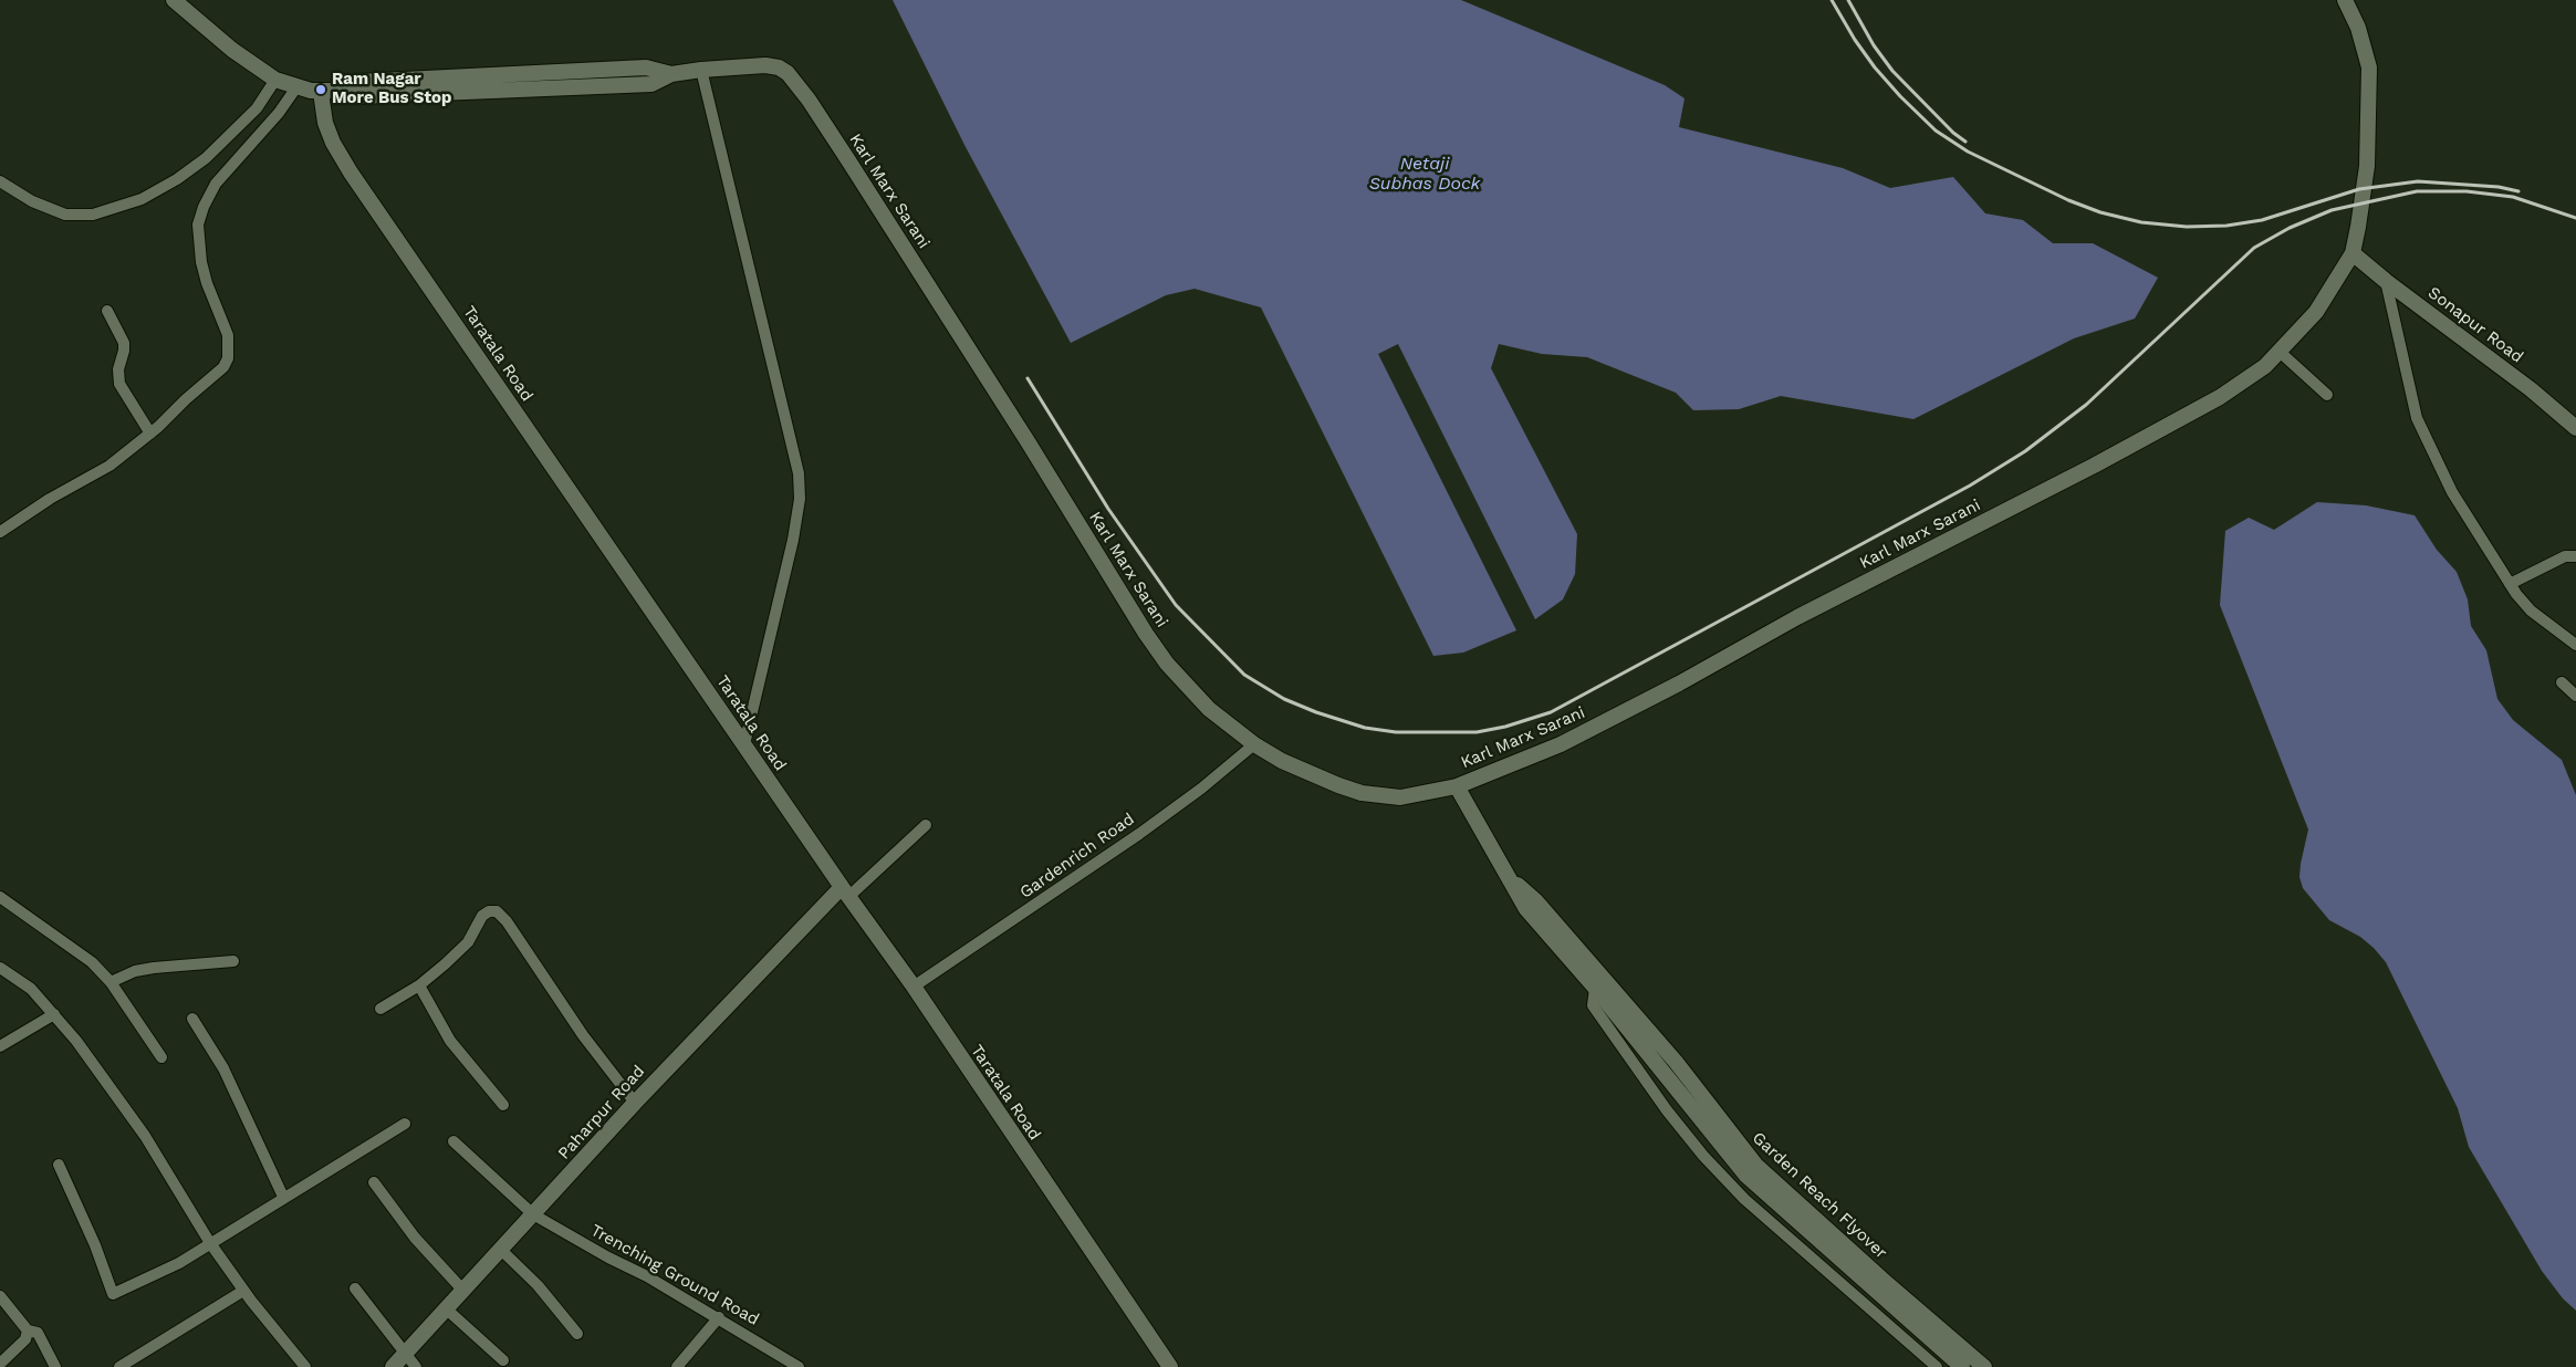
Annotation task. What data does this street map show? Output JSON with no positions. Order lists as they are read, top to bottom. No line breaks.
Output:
{"streets":{"main road":["Karl Marx Sarani","Sonapur Road","Taratala Road","Paharpur Road","Garden Reach Flyover"],"street":["Gardenrich Road","Trenching Ground Road"]},"crossings":[["Karl Marx Sarani","Sonapur Road"],["Karl Marx Sarani","Taratala Road"],["Karl Marx Sarani","Gardenrich Road"],["Taratala Road","Gardenrich Road"],["Taratala Road","Paharpur Road"],["Paharpur Road","Trenching Ground Road"]],"water":["Netaji Subhas Dock"],"places":["Ram Nagar More Bus Stop"]}
